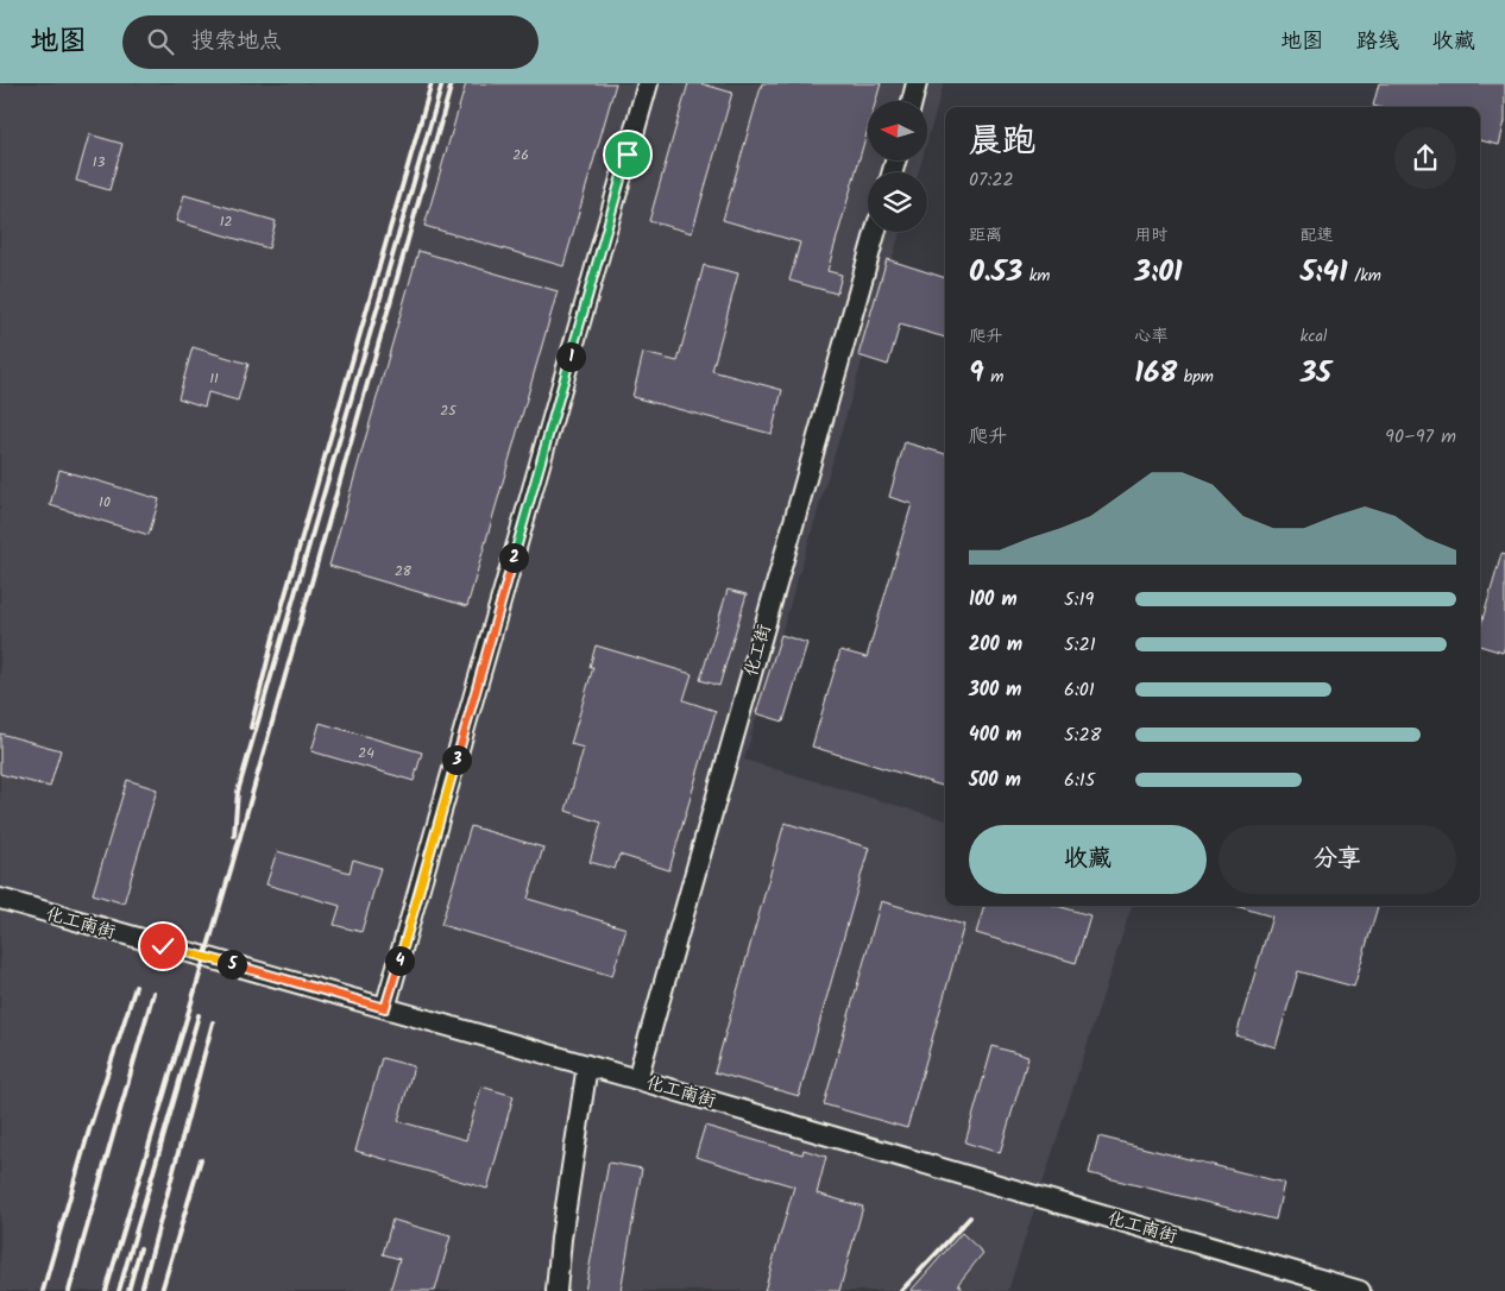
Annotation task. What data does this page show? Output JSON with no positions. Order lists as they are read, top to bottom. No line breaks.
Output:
{"streets":{"street":["化工街","化工南街"]},"crossings":[["化工街","化工南街"]],"house_numbers":["26","13","12","11","25","10","28","24"],"north":"left","page":{"header":"地图","search":"搜索地点","nav":["地图","路线","收藏"],"heading":["晨跑","07:22"],"stats":[["距离","0.53 km"],["用时","3:01"],["配速","5:41 /km"],["爬升","9 m"],["心率","168 bpm"],["kcal","35"]],"pins":["1","2","3","4","5"],"chart":["爬升","90–97 m"],"list":[{"name":"100 m","note":"5:19"},{"name":"200 m","note":"5:21"},{"name":"300 m","note":"6:01"},{"name":"400 m","note":"5:28"},{"name":"500 m","note":"6:15"}],"buttons":["收藏","分享"]}}
